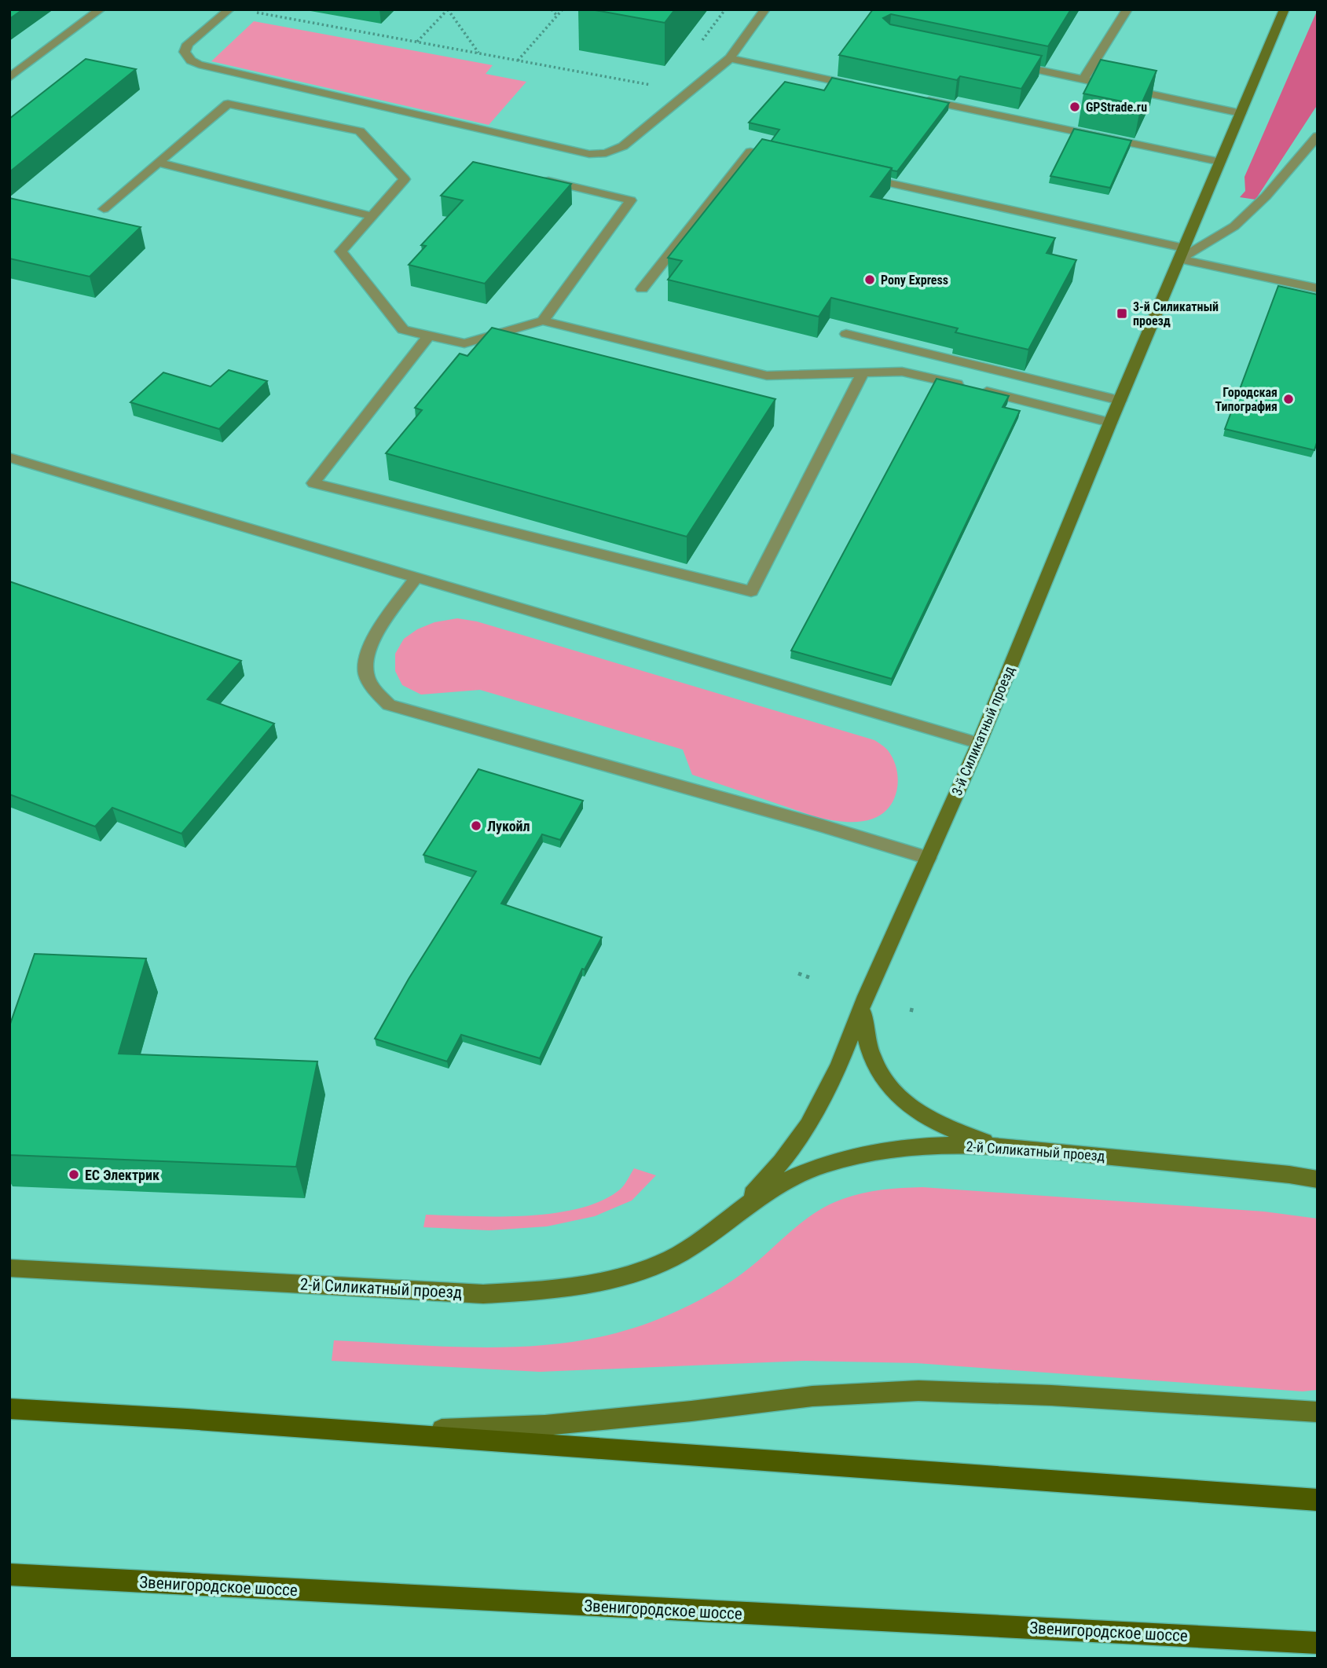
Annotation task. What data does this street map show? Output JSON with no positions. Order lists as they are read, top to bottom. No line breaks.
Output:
{"streets":{"main road":["Звенигородское шоссе"],"street":["3-й Силикатный проезд","2-й Силикатный проезд"]},"crossings":[["3-й Силикатный проезд","2-й Силикатный проезд"]],"places":{"other":["GPStrade.ru","Pony Express","Городская Типография","Лукойл","ЕС Электрик"],"transit":["3-й Силикатный проезд"]}}
